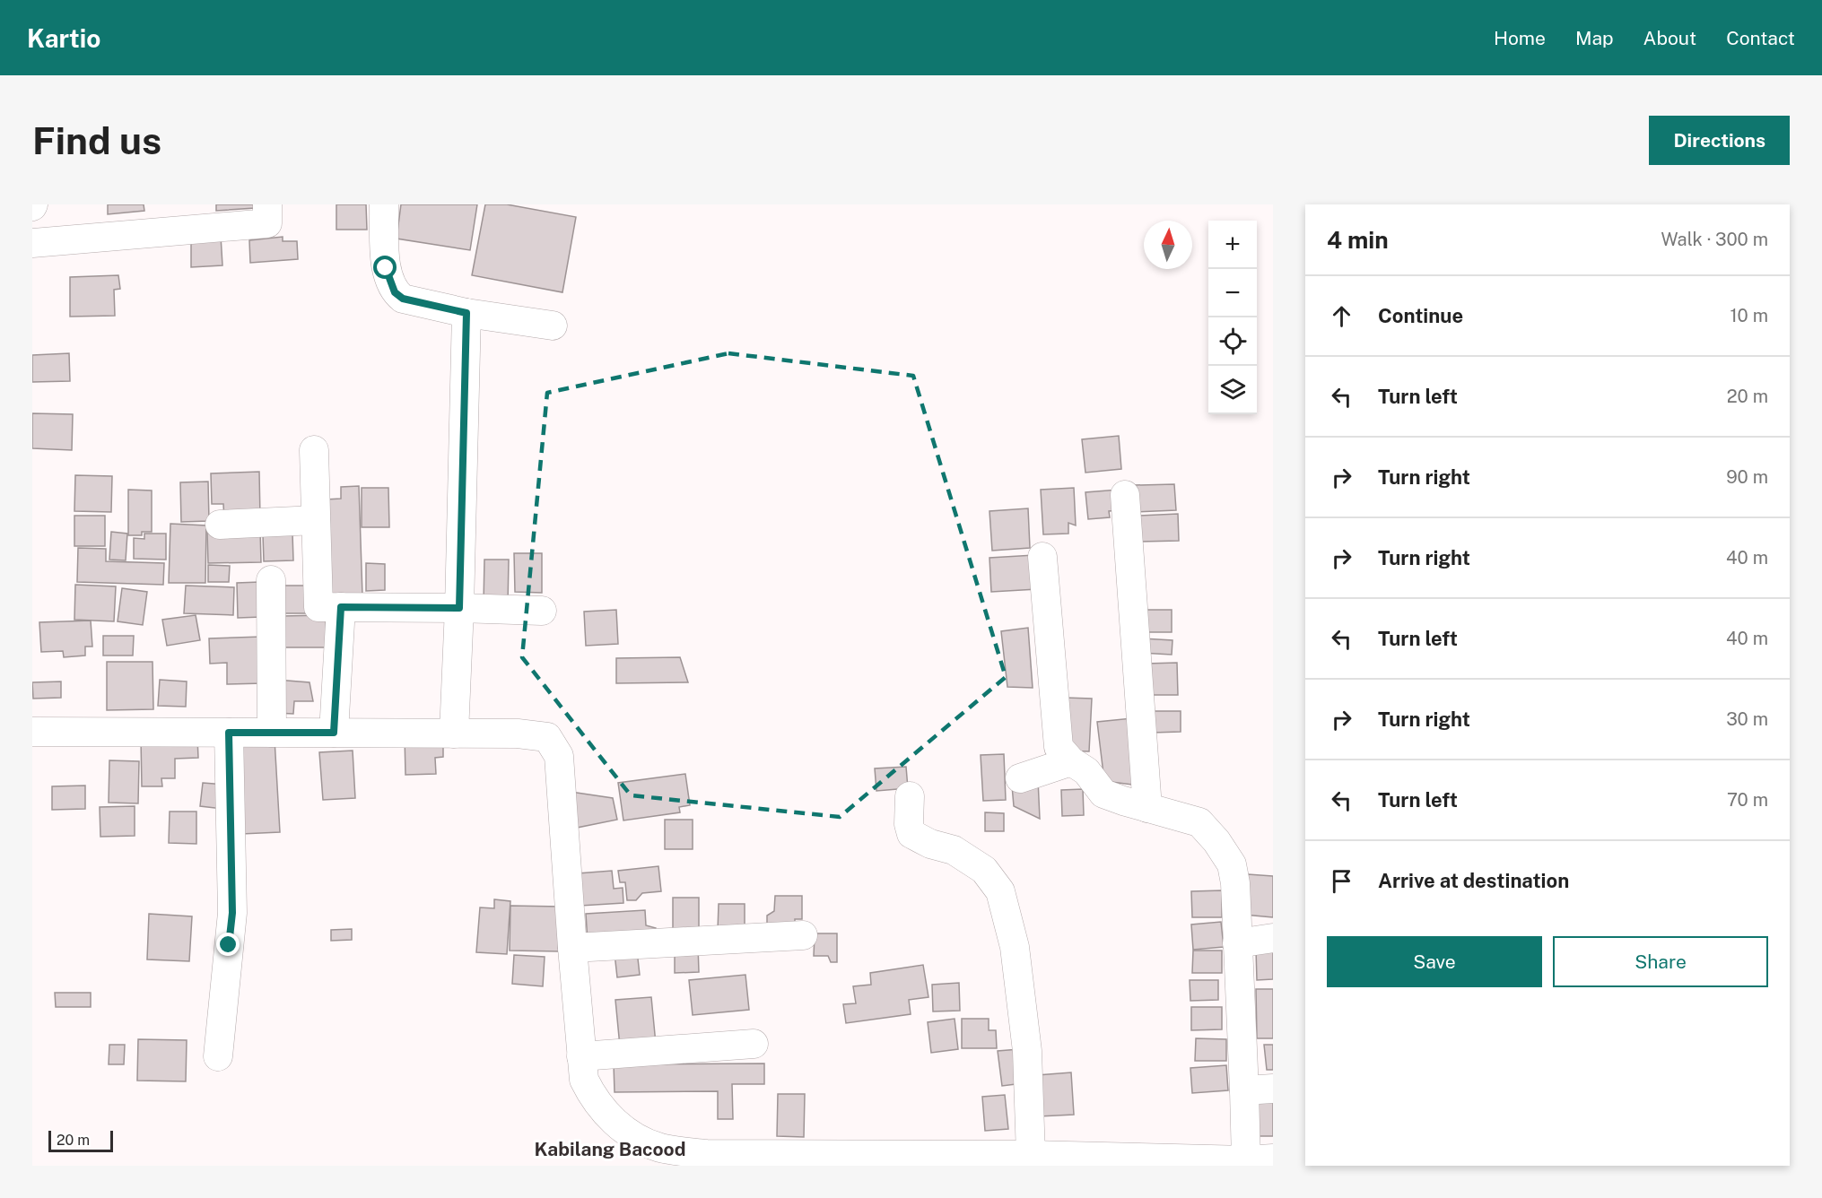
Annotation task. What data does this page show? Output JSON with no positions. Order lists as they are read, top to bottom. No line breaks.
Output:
{"districts":["Kabilang Bacood"],"scale_bar":"20 m","north":"top","page":{"header":"Kartio","nav":["Home","Map","About","Contact"],"buttons":["Directions",["Save","Share"]],"title":"Find us","heading":["4 min","Walk · 300 m"],"map_buttons":["+","−"],"list":[["Continue","10 m"],["Turn left","20 m"],["Turn right","90 m"],["Turn right","40 m"],["Turn left","40 m"],["Turn right","30 m"],["Turn left","70 m"],"Arrive at destination"],"scale":"20 m"}}
